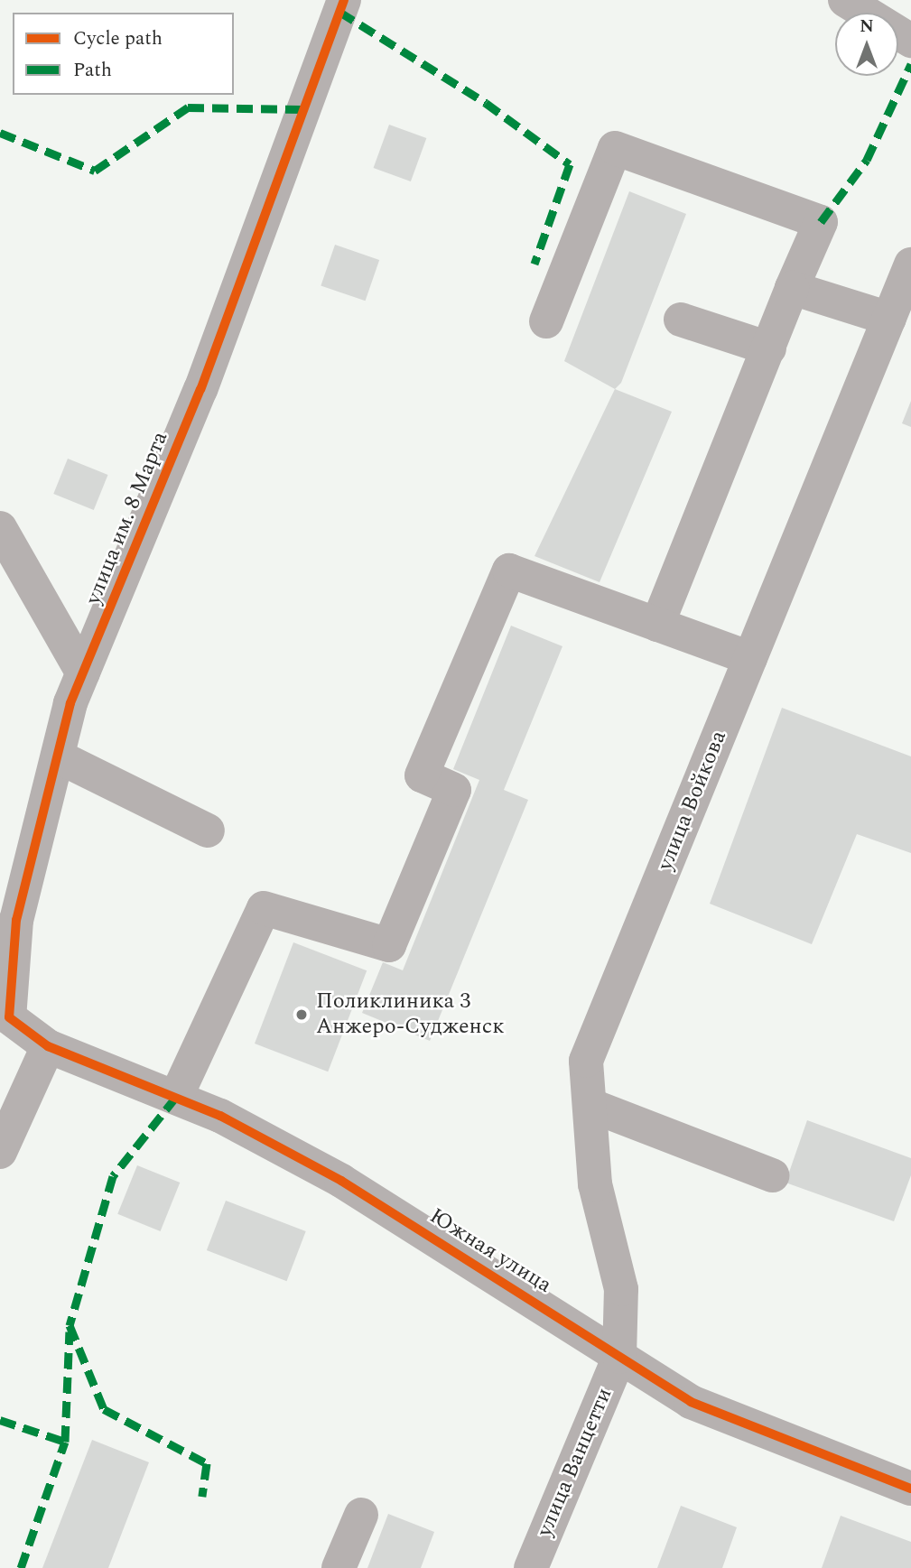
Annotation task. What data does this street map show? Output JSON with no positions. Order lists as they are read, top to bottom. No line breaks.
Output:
{"streets":{"street":["улица им. 8 Марта","улица Войкова","Южная улица","улица Ванцетти"]},"crossings":[["улица им. 8 Марта","Южная улица"],["улица Войкова","Южная улица"],["улица Войкова","улица Ванцетти"],["Южная улица","улица Ванцетти"]],"places":["Поликлиника 3 Анжеро-Судженск"],"legend":["Cycle path","Path"],"north":"top"}
